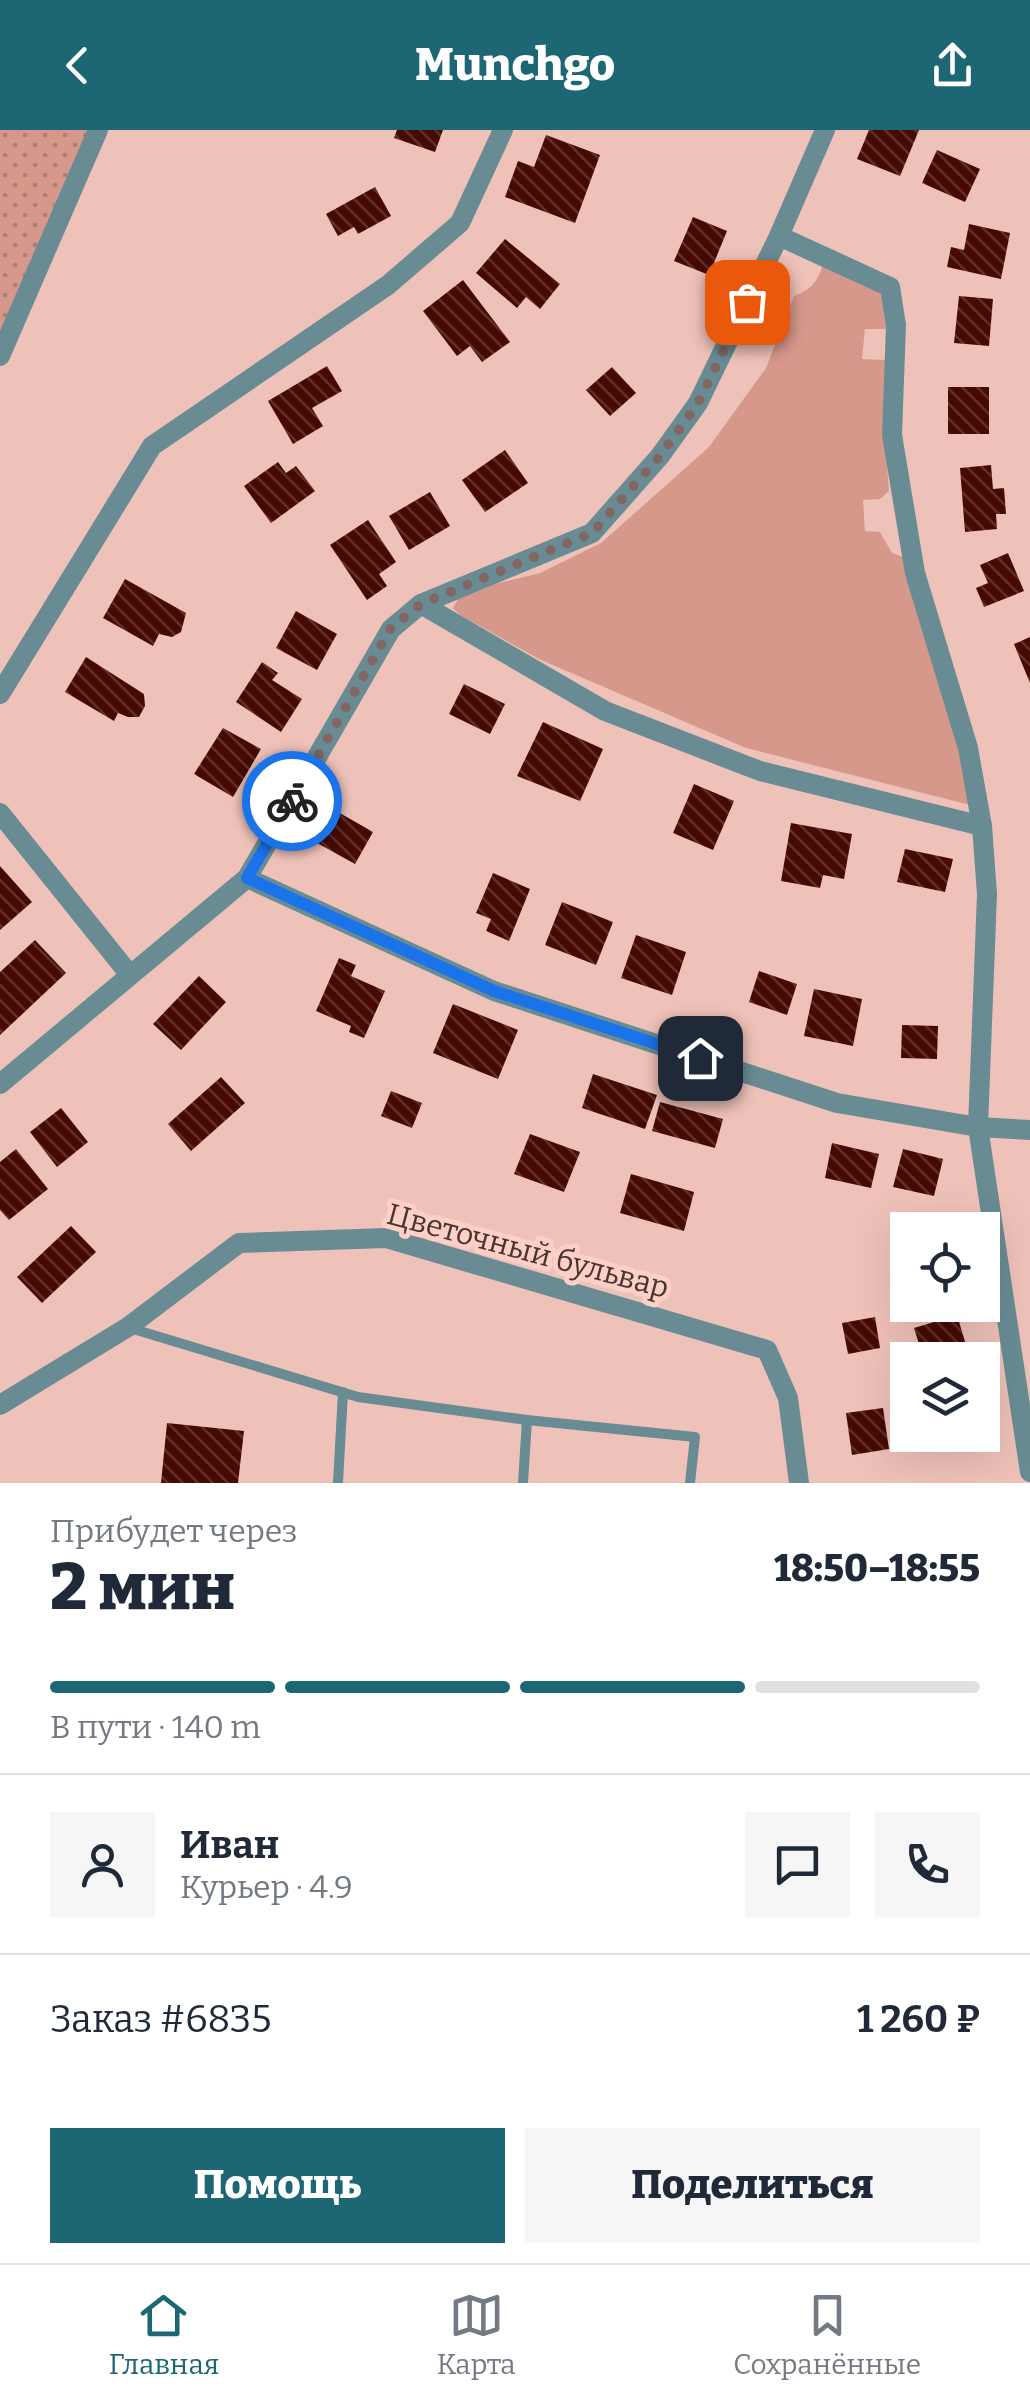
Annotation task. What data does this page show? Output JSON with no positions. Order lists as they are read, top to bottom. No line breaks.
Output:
{"streets":{"street":["Цветочный бульвар"]},"page":{"header":"Munchgo","heading":["2 мин","Прибудет через","18:50–18:55"],"panel":["Иван","Курьер · 4.9","Заказ #6835","1 260 ₽"],"bar":"В пути · 140 m","buttons":["Помощь","Поделиться"],"tabs":["Главная","Карта","Сохранённые"]}}
